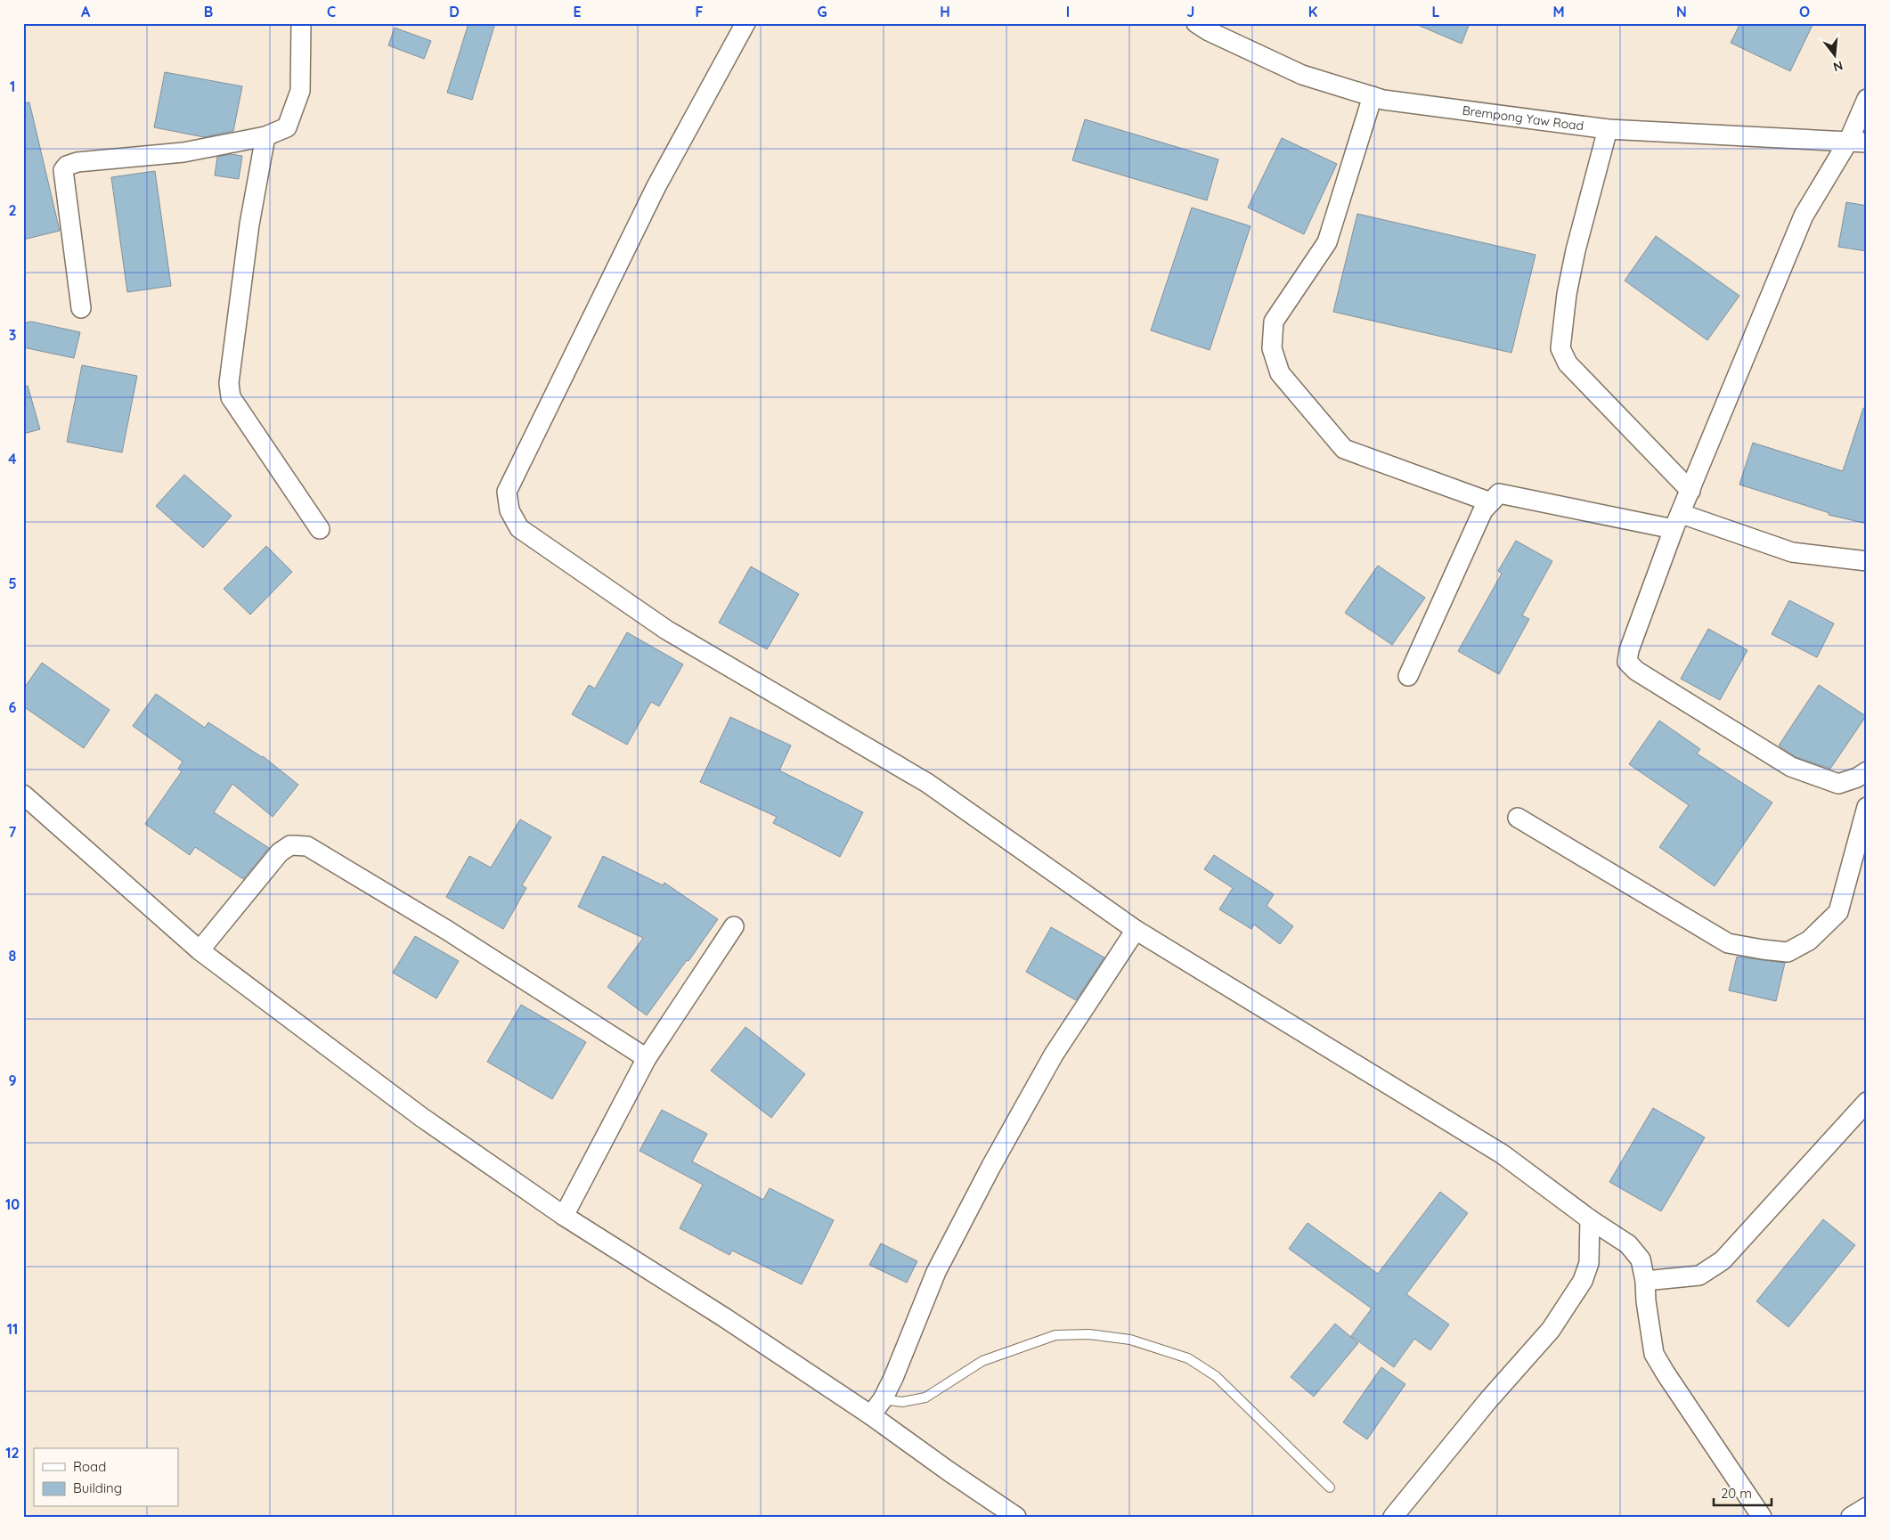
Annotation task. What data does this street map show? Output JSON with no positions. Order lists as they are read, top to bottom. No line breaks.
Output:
{"streets":{"street":["Brempong Yaw Road"]},"legend":["Road","Building"],"scale_bar":"20 m","north":"bottom","grid":{"columns":["A","B","C","D","E","F","G","H","I","J","K","L","M","N","O"],"rows":["1","2","3","4","5","6","7","8","9","10","11","12"]}}
